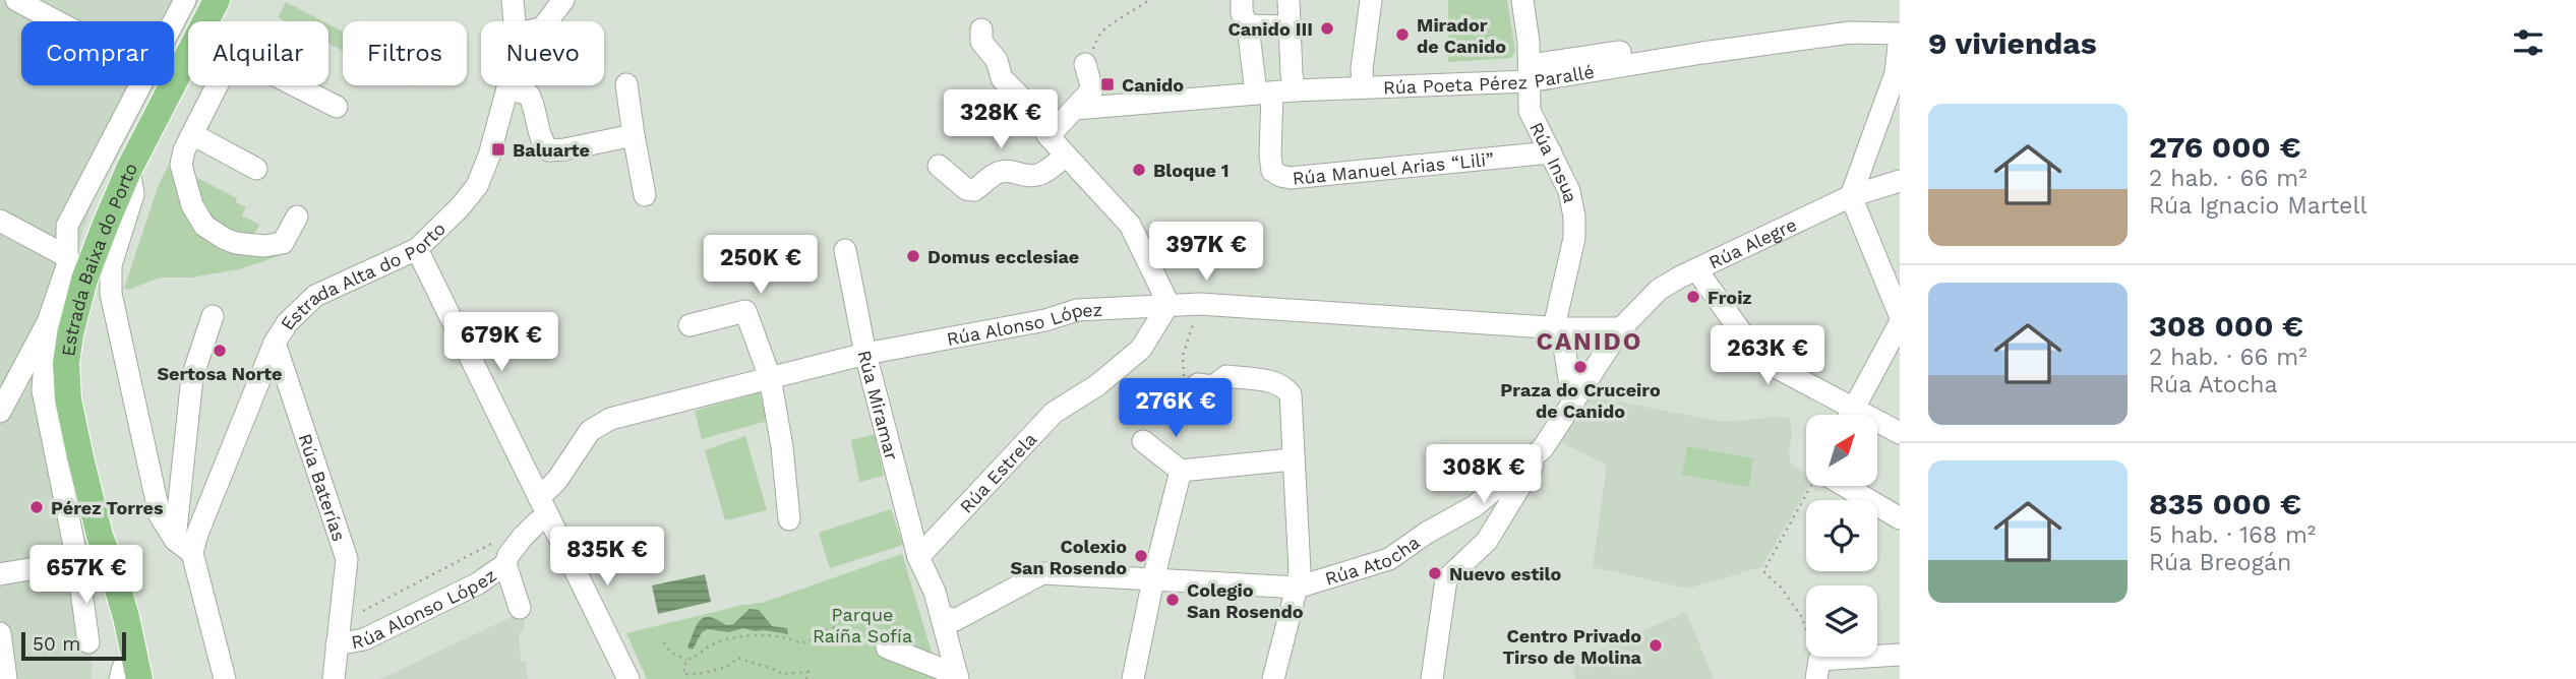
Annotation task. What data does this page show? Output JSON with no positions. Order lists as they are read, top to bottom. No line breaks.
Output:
{"streets":{"main road":["Estrada Baixa do Porto"],"street":["Rúa Poeta Pérez Parallé","Rúa Insua","Rúa Manuel Arias “Lili”","Rúa Alegre","Estrada Alta do Porto","Rúa Alonso López","Rúa Miramar","Rúa Estrela","Rúa Baterías","Rúa Atocha"]},"crossings":[["Rúa Poeta Pérez Parallé","Rúa Insua"],["Rúa Poeta Pérez Parallé","Rúa Manuel Arias “Lili”"],["Rúa Insua","Rúa Manuel Arias “Lili”"],["Rúa Insua","Rúa Alonso López"],["Estrada Alta do Porto","Rúa Baterías"],["Rúa Alonso López","Rúa Miramar"],["Rúa Alonso López","Rúa Estrela"],["Rúa Alonso López","Rúa Baterías"],["Rúa Miramar","Rúa Estrela"]],"districts":["CANIDO"],"parks":["Parque Raíña Sofía"],"places":{"other":["Canido III","Mirador de Canido","Bloque 1","Domus ecclesiae","Froiz","Sertosa Norte","Praza do Cruceiro de Canido","Pérez Torres","Colexio San Rosendo","Nuevo estilo","Colegio San Rosendo","Centro Privado Tirso de Molina"],"transit":["Canido","Baluarte"]},"scale_bar":"50 m","north":"top right","page":{"heading":"9 viviendas","chip":["Comprar","Alquilar","Filtros","Nuevo"],"list":[{"name":"276 000 €","note":"2 hab. · 66 m² · Rúa Ignacio Martell"},{"name":"308 000 €","note":"2 hab. · 66 m² · Rúa Atocha"},{"name":"835 000 €","note":"5 hab. · 168 m² · Rúa Breogán"}],"price":["328K €","397K €","250K €","679K €","263K €","276K €","308K €","835K €","657K €"],"scale":"50 m"}}
